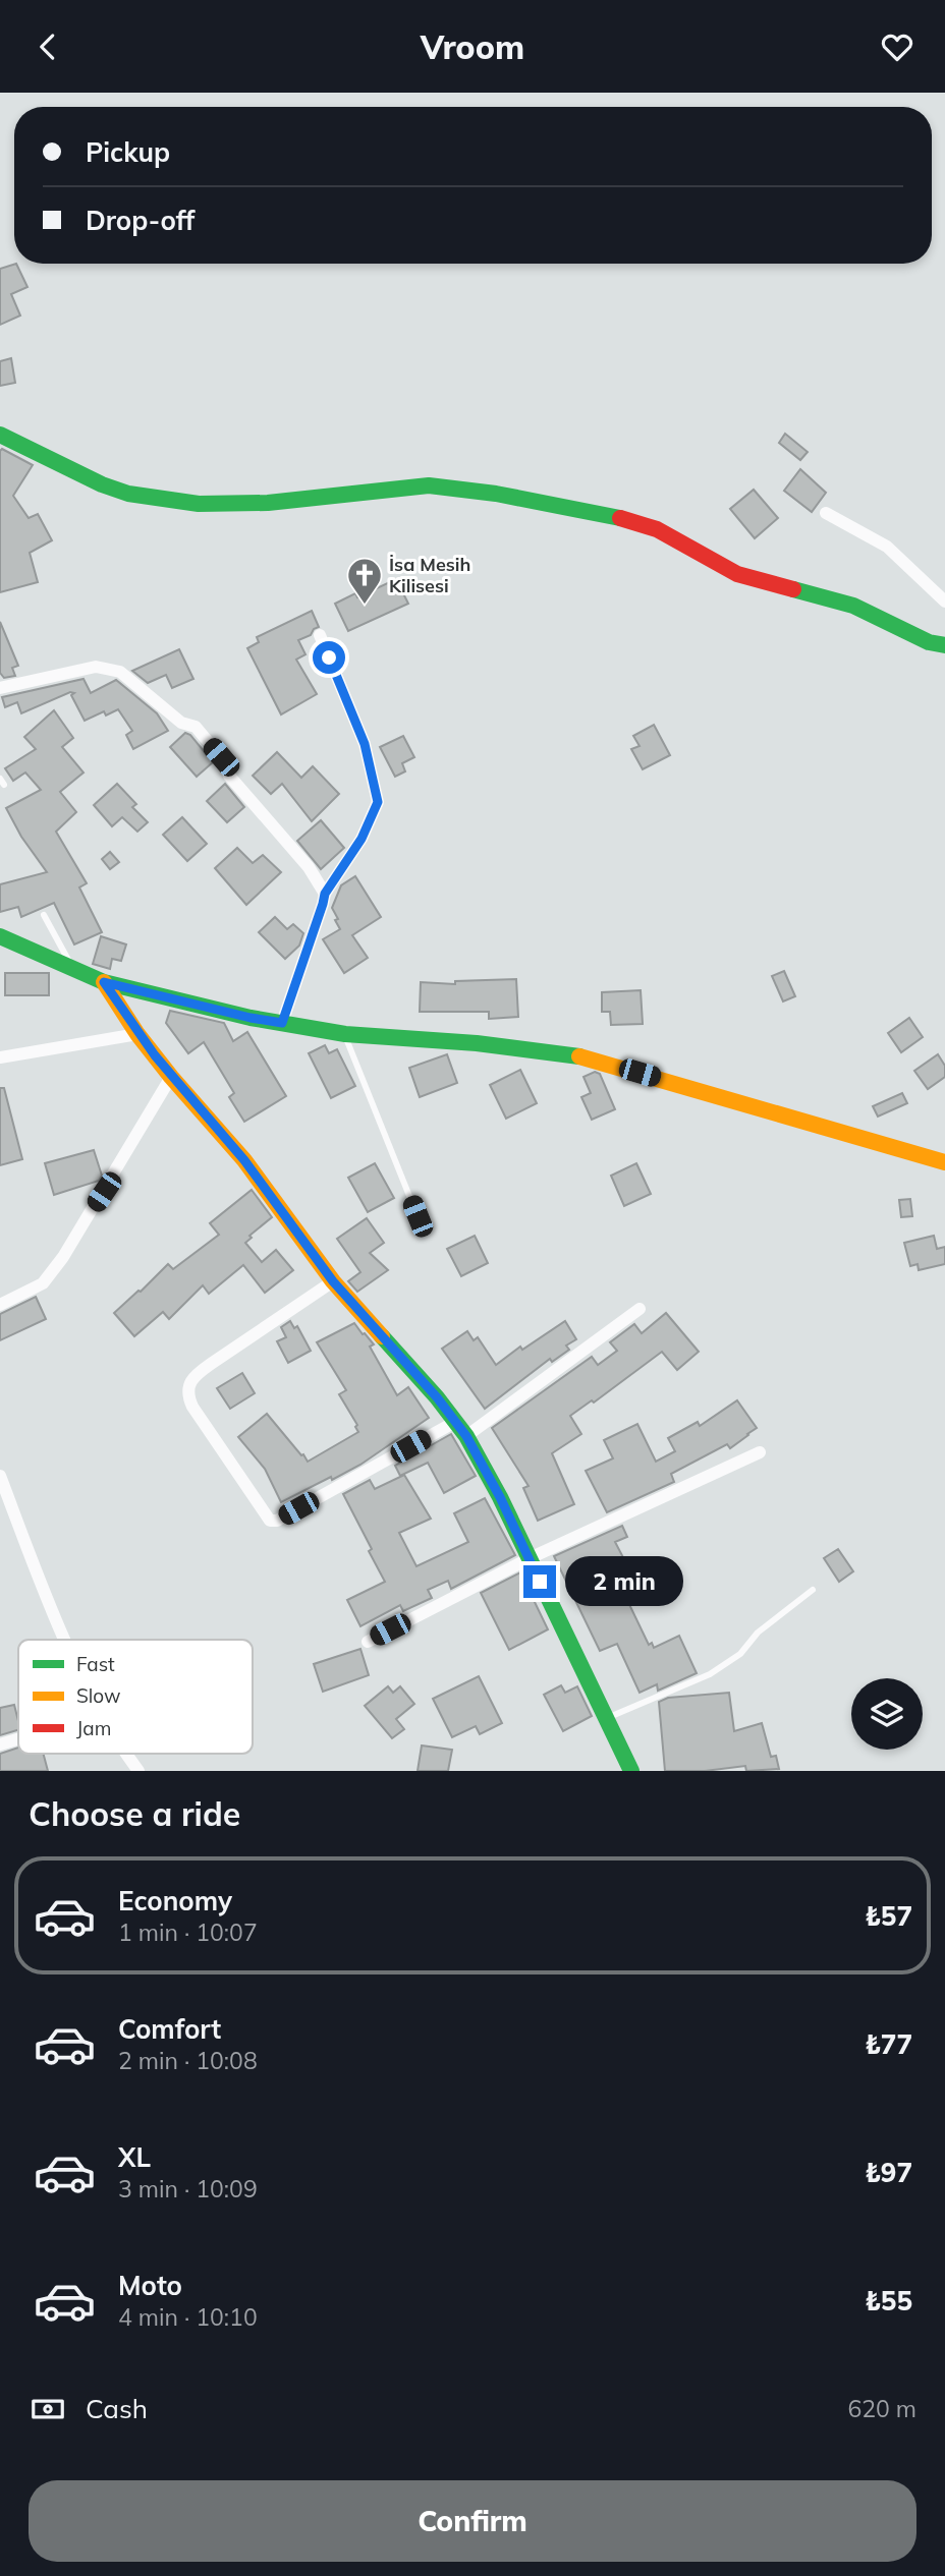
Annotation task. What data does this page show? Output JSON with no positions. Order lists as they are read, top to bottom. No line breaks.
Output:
{"places":{"church":["İsa Mesih Kilisesi"]},"legend":["Fast","Slow","Jam"],"page":{"header":"Vroom","banner":["Pickup","Drop-off"],"bubble":"2 min","heading":"Choose a ride","list":[{"name":"Economy","note":"1 min · 10:07","value":"₺57"},{"name":"Comfort","note":"2 min · 10:08","value":"₺77"},{"name":"XL","note":"3 min · 10:09","value":"₺97"},{"name":"Moto","note":"4 min · 10:10","value":"₺55"}],"pay":["Cash","620 m"],"buttons":"Confirm"}}
